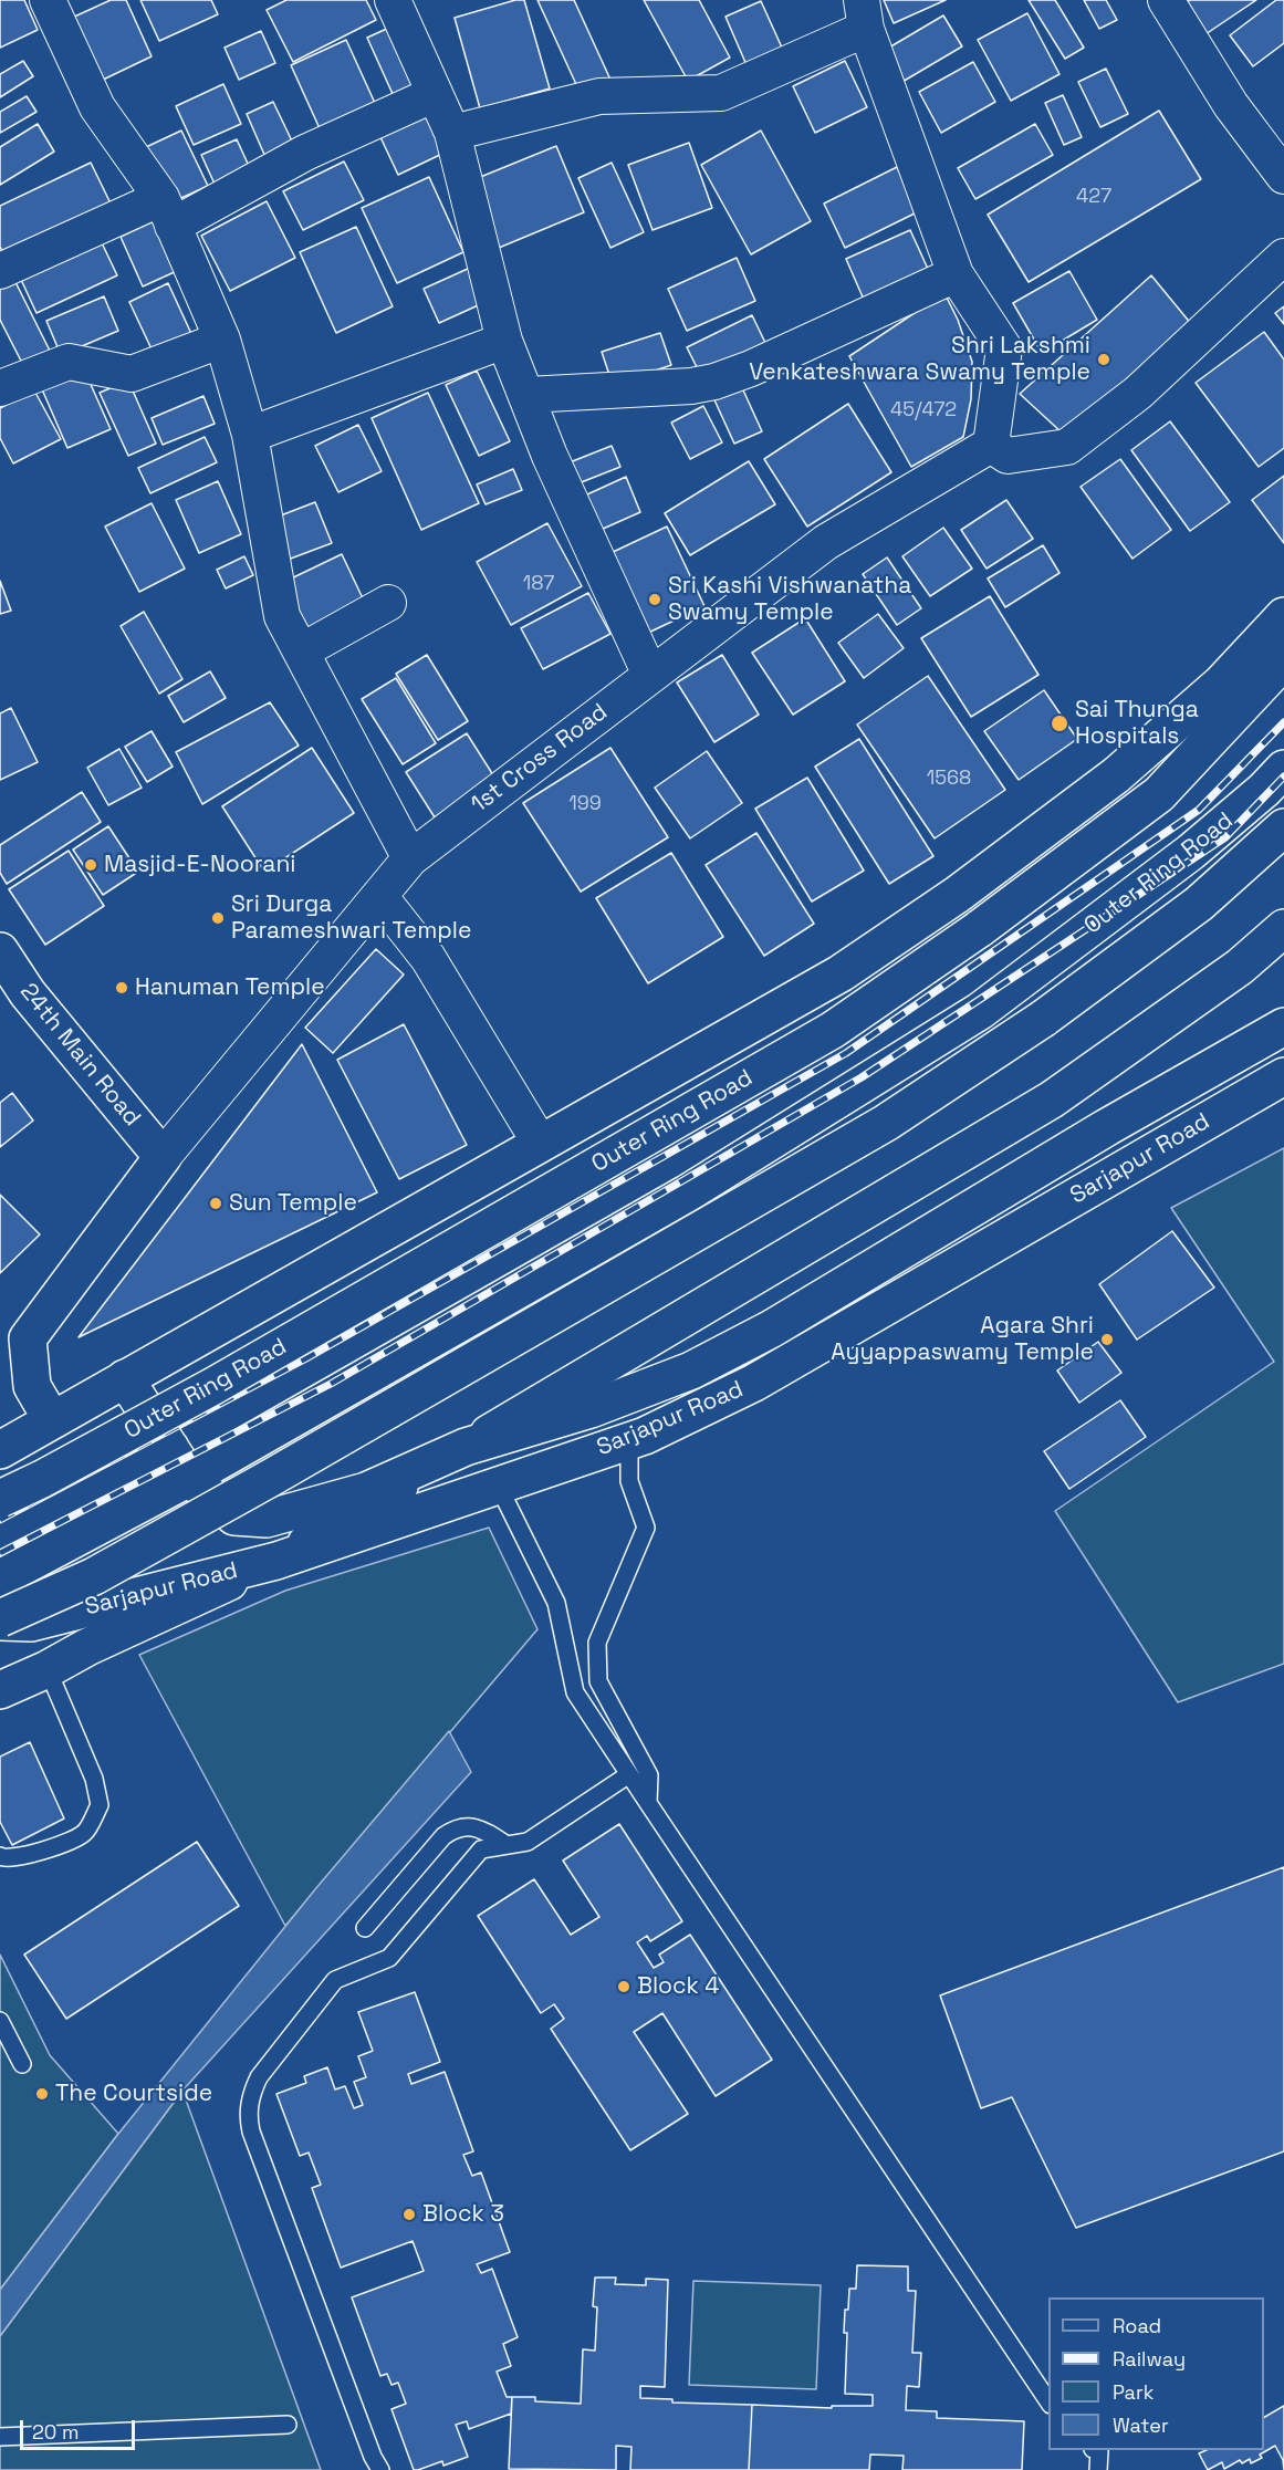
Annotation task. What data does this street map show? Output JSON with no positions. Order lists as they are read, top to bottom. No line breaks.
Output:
{"streets":{"main road":["Outer Ring Road","24th Main Road","Sarjapur Road"],"street":["1st Cross Road"]},"crossings":[["1st Cross Road","24th Main Road"],["Outer Ring Road","Sarjapur Road"]],"places":["Shri Lakshmi Venkateshwara Swamy Temple","Sri Kashi Vishwanatha Swamy Temple","Sai Thunga Hospitals","Masjid-E-Noorani","Sri Durga Parameshwari Temple","Hanuman Temple","Sun Temple","Agara Shri Ayyappaswamy Temple","Block 4","The Courtside","Block 3"],"house_numbers":["427","45/472","187","1568","199"],"legend":["Road","Railway","Park","Water"],"scale_bar":"20 m"}
